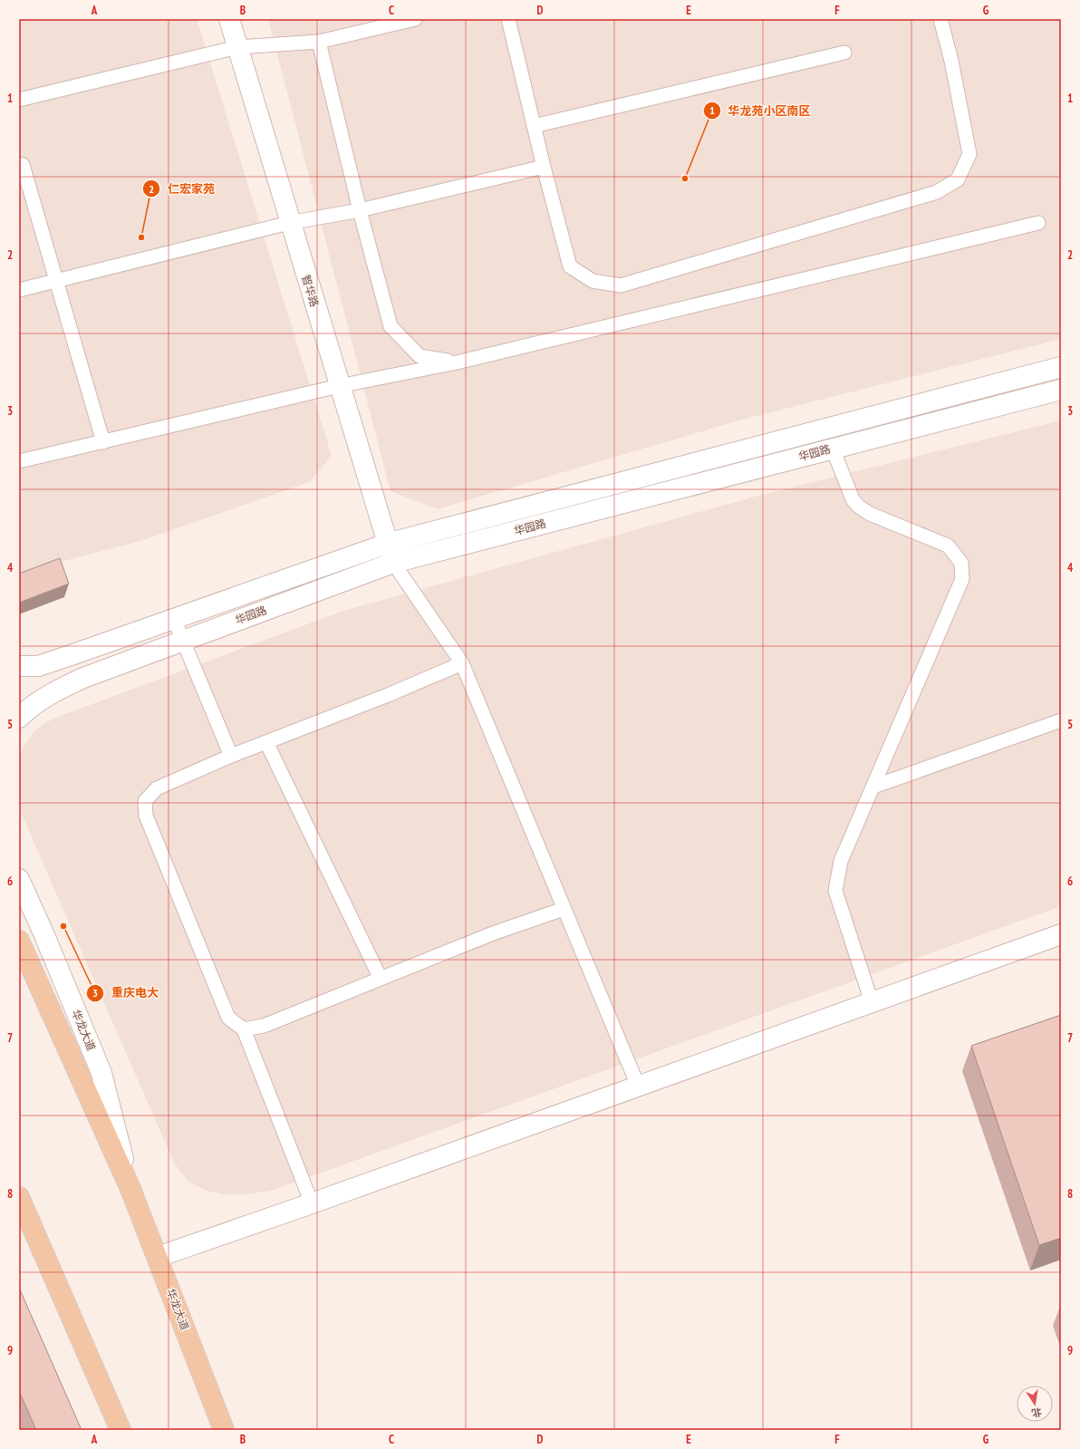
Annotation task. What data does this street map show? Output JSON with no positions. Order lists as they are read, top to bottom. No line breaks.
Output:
{"streets":{"main road":["华龙大道"],"street":["智华路","华园路"]},"crossings":[["智华路","华园路"]],"places":["华龙苑小区南区","仁宏家苑","重庆电大"],"north":"bottom","grid":{"columns":["A","B","C","D","E","F","G"],"rows":["1","2","3","4","5","6","7","8","9"]}}
